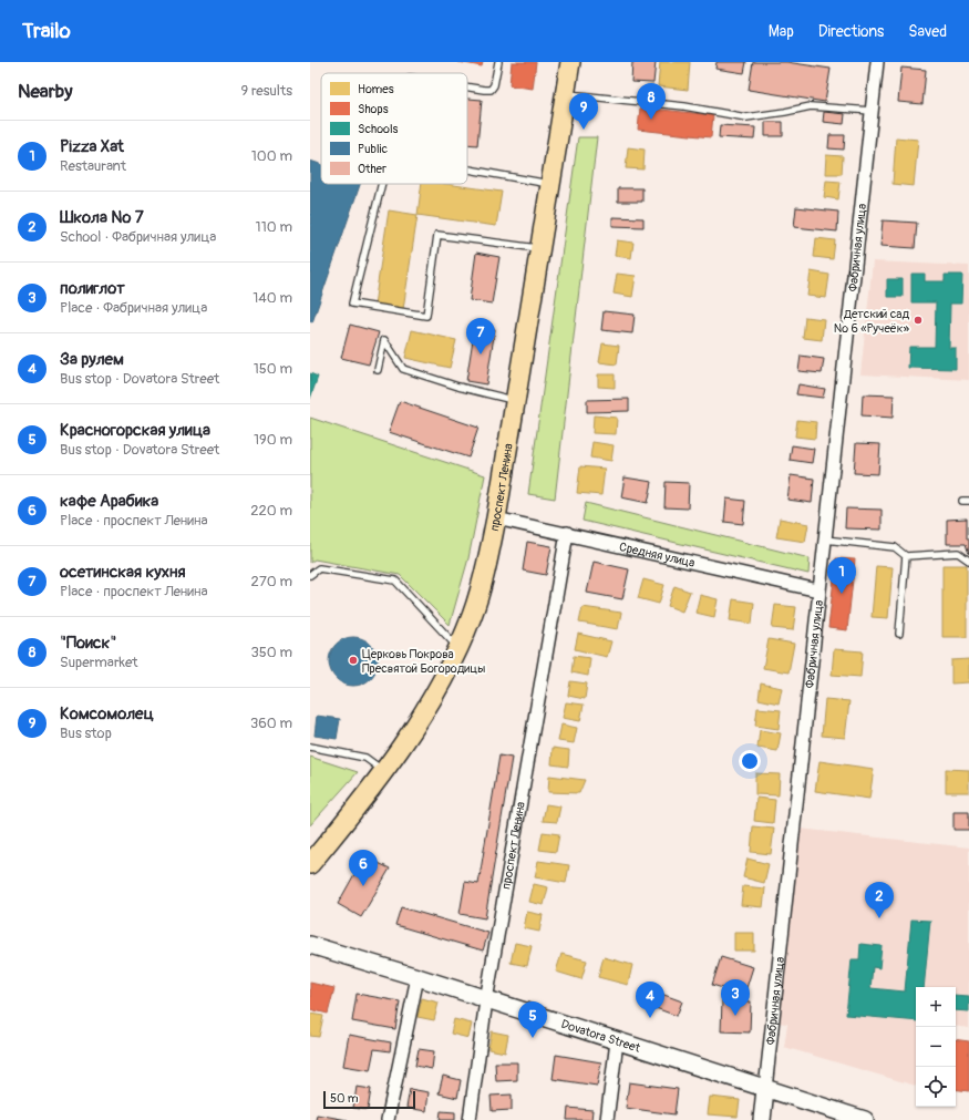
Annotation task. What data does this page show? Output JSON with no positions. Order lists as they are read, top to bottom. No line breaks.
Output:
{"streets":{"main road":["Фабричная улица","проспект Ленина","Dovatora Street"],"street":["Средняя улица"]},"crossings":[["Фабричная улица","Средняя улица"],["Фабричная улица","Dovatora Street"],["проспект Ленина","Средняя улица"],["проспект Ленина","Dovatora Street"]],"places":["Детский сад № 6 «Ручеёк»","Церковь Покрова Пресвятой Богородицы"],"legend":["Homes","Shops","Schools","Public","Other"],"scale_bar":"50 m","page":{"header":"Trailo","nav":["Map","Directions","Saved"],"heading":["Nearby","9 results"],"pins":["8","9","7","1","6","2","3","4","5"],"list":[{"mark":"1","name":"Pizza Xat","note":"Restaurant","value":"100 m"},{"mark":"2","name":"Школа № 7","note":"School · Фабричная улица","value":"110 m"},{"mark":"3","name":"полиглот","note":"Place · Фабричная улица","value":"140 m"},{"mark":"4","name":"За рулем","note":"Bus stop · Dovatora Street","value":"150 m"},{"mark":"5","name":"Красногорская улица","note":"Bus stop · Dovatora Street","value":"190 m"},{"mark":"6","name":"кафе Арабика","note":"Place · проспект Ленина","value":"220 m"},{"mark":"7","name":"осетинская кухня","note":"Place · проспект Ленина","value":"270 m"},{"mark":"8","name":"\"Поиск\"","note":"Supermarket","value":"350 m"},{"mark":"9","name":"Комсомолец","note":"Bus stop","value":"360 m"}],"map_buttons":["+","−"],"scale":"50 m"}}
